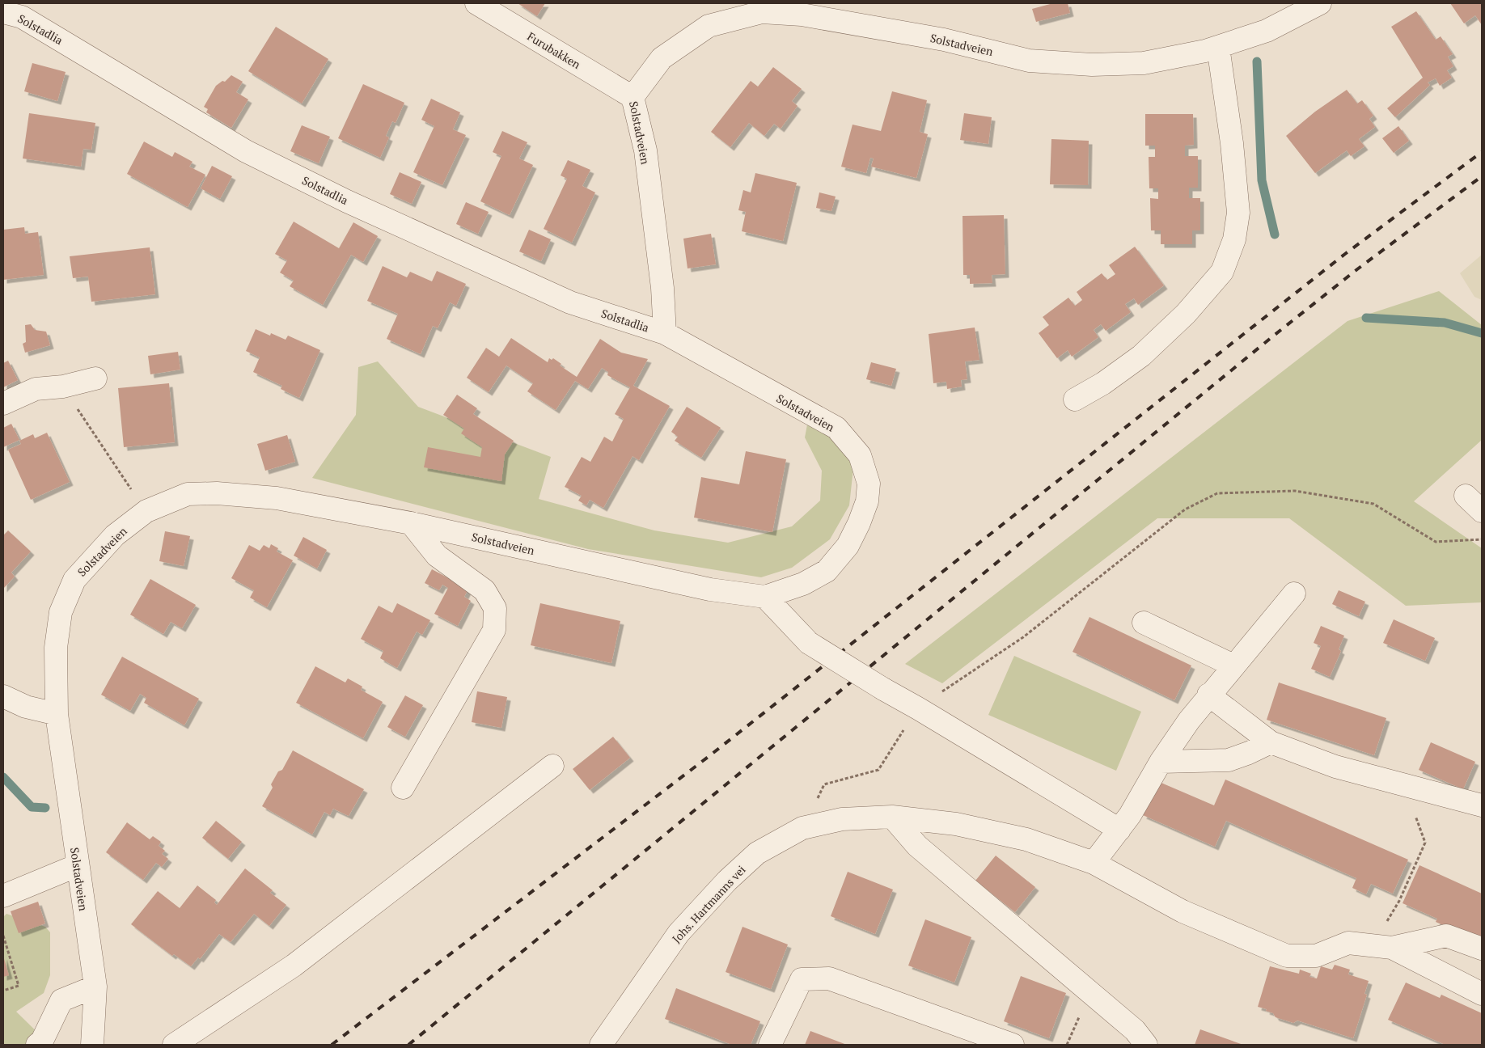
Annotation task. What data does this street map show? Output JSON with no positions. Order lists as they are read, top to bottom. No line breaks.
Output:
{"streets":{"street":["Solstadlia","Solstadveien","Furubakken","Johs. Hartmanns vei"]},"crossings":[["Solstadlia","Solstadveien"],["Solstadveien","Furubakken"]]}
